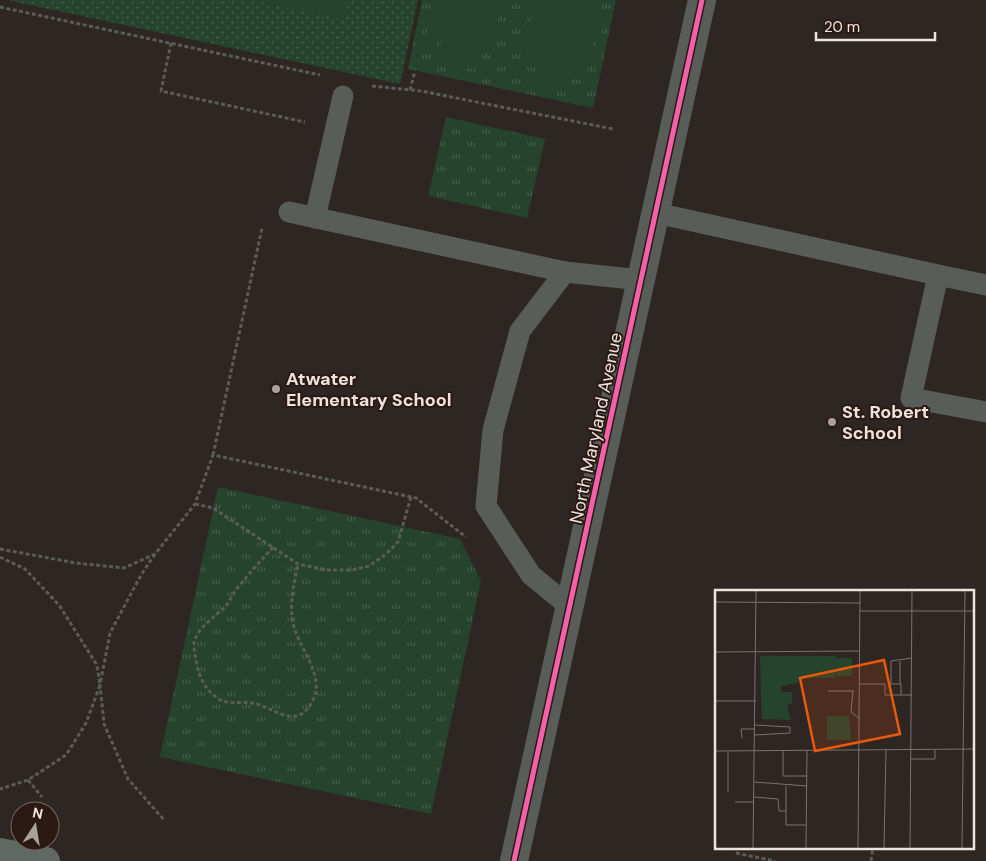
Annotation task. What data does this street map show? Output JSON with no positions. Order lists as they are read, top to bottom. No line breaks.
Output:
{"streets":{"street":["North Maryland Avenue"]},"places":["Atwater Elementary School","St. Robert School"],"scale_bar":"20 m","north":"top"}
